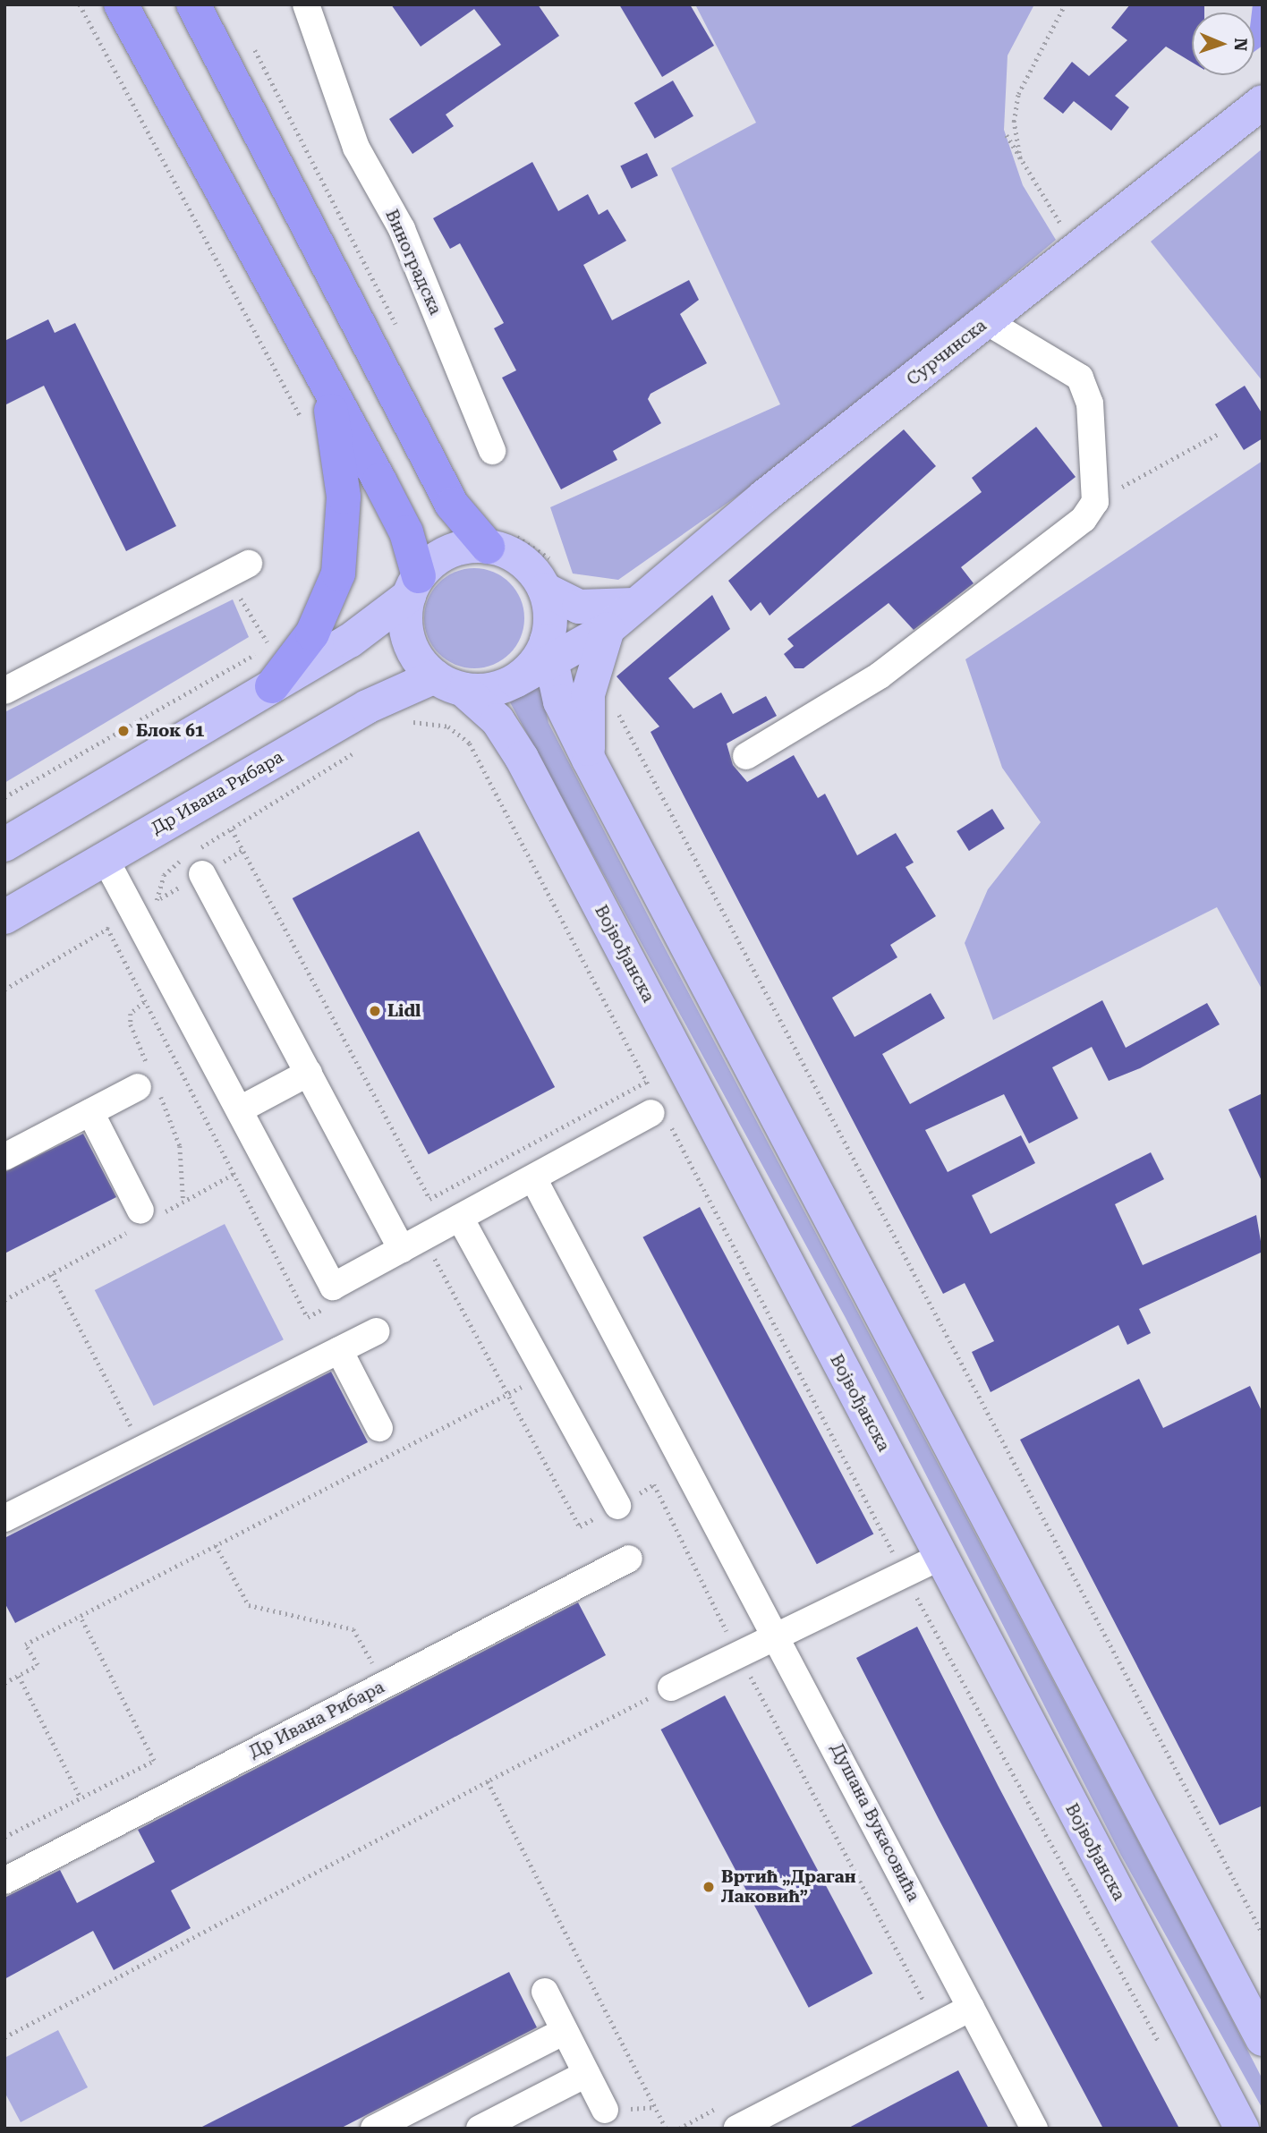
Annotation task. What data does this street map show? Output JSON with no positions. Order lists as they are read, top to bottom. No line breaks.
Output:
{"streets":{"main road":["Сурчинска","Др Ивана Рибара","Војвођанска"],"street":["Виноградска","Душана Вукасовића"]},"crossings":[["Сурчинска","Др Ивана Рибара"],["Сурчинска","Војвођанска"],["Др Ивана Рибара","Војвођанска"]],"places":["Блок 61","Lidl","Вртић „Драган Лаковић”"],"north":"right"}
